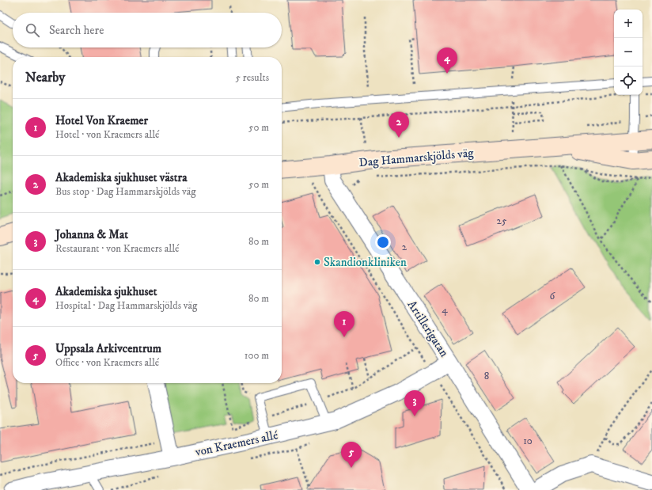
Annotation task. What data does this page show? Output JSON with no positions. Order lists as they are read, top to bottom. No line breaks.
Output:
{"streets":{"street":["Dag Hammarskjölds väg","Artillerigatan","von Kraemers allé"]},"crossings":[["Dag Hammarskjölds väg","Artillerigatan"],["Artillerigatan","von Kraemers allé"]],"places":["Skandionkliniken"],"house_numbers":["25","2","6","4","8","10"],"page":{"map_buttons":["+","−"],"search":"Search here","pins":["4","2","1","3","5"],"heading":["Nearby","5 results"],"list":[{"mark":"1","name":"Hotel Von Kraemer","note":"Hotel · von Kraemers allé","value":"50 m"},{"mark":"2","name":"Akademiska sjukhuset västra","note":"Bus stop · Dag Hammarskjölds väg","value":"50 m"},{"mark":"3","name":"Johanna & Mat","note":"Restaurant · von Kraemers allé","value":"80 m"},{"mark":"4","name":"Akademiska sjukhuset","note":"Hospital · Dag Hammarskjölds väg","value":"80 m"},{"mark":"5","name":"Uppsala Arkivcentrum","note":"Office · von Kraemers allé","value":"100 m"}]}}
